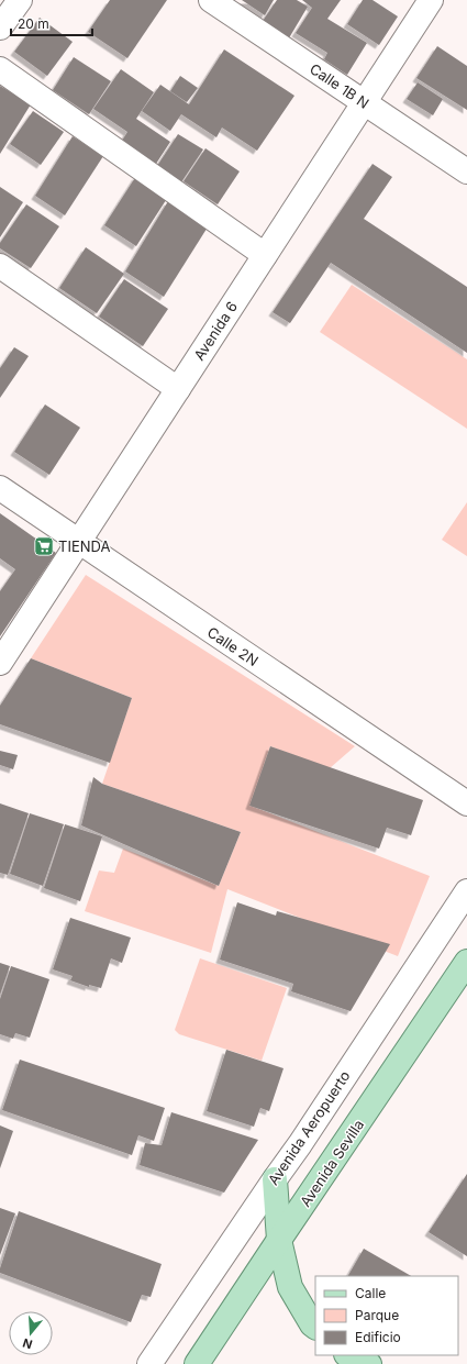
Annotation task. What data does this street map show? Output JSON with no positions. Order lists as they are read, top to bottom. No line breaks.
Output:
{"streets":{"main road":["Avenida Sevilla"],"street":["Calle 1B N","Avenida 6","Calle 2N","Avenida Aeropuerto"]},"crossings":[["Calle 1B N","Avenida 6"],["Avenida 6","Calle 2N"]],"places":{"supermarket":["TIENDA"]},"legend":["Calle","Parque","Edificio"],"scale_bar":"20 m","north":"bottom"}
